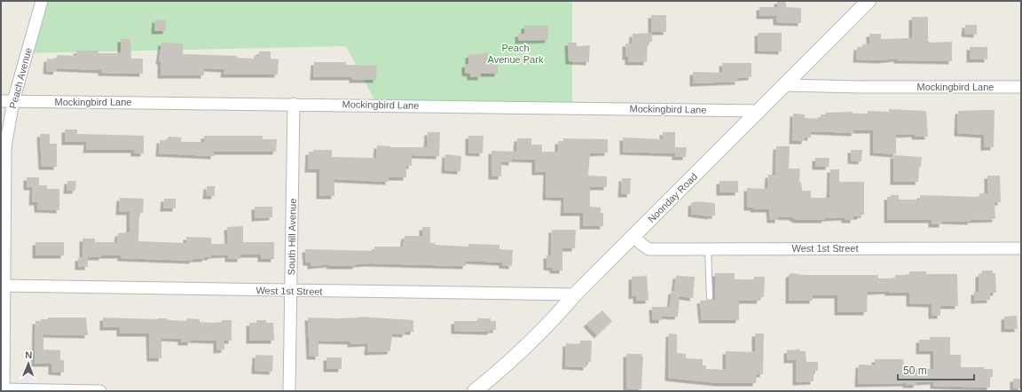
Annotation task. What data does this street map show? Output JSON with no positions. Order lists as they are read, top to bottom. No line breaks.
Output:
{"streets":{"street":["Peach Avenue","Mockingbird Lane","Noonday Road","South Hill Avenue","West 1st Street"]},"crossings":[["Peach Avenue","Mockingbird Lane"],["Peach Avenue","West 1st Street"],["Mockingbird Lane","Noonday Road"],["Mockingbird Lane","South Hill Avenue"],["Noonday Road","West 1st Street"],["South Hill Avenue","West 1st Street"]],"parks":["Peach Avenue Park"],"scale_bar":"50 m","north":"top"}
